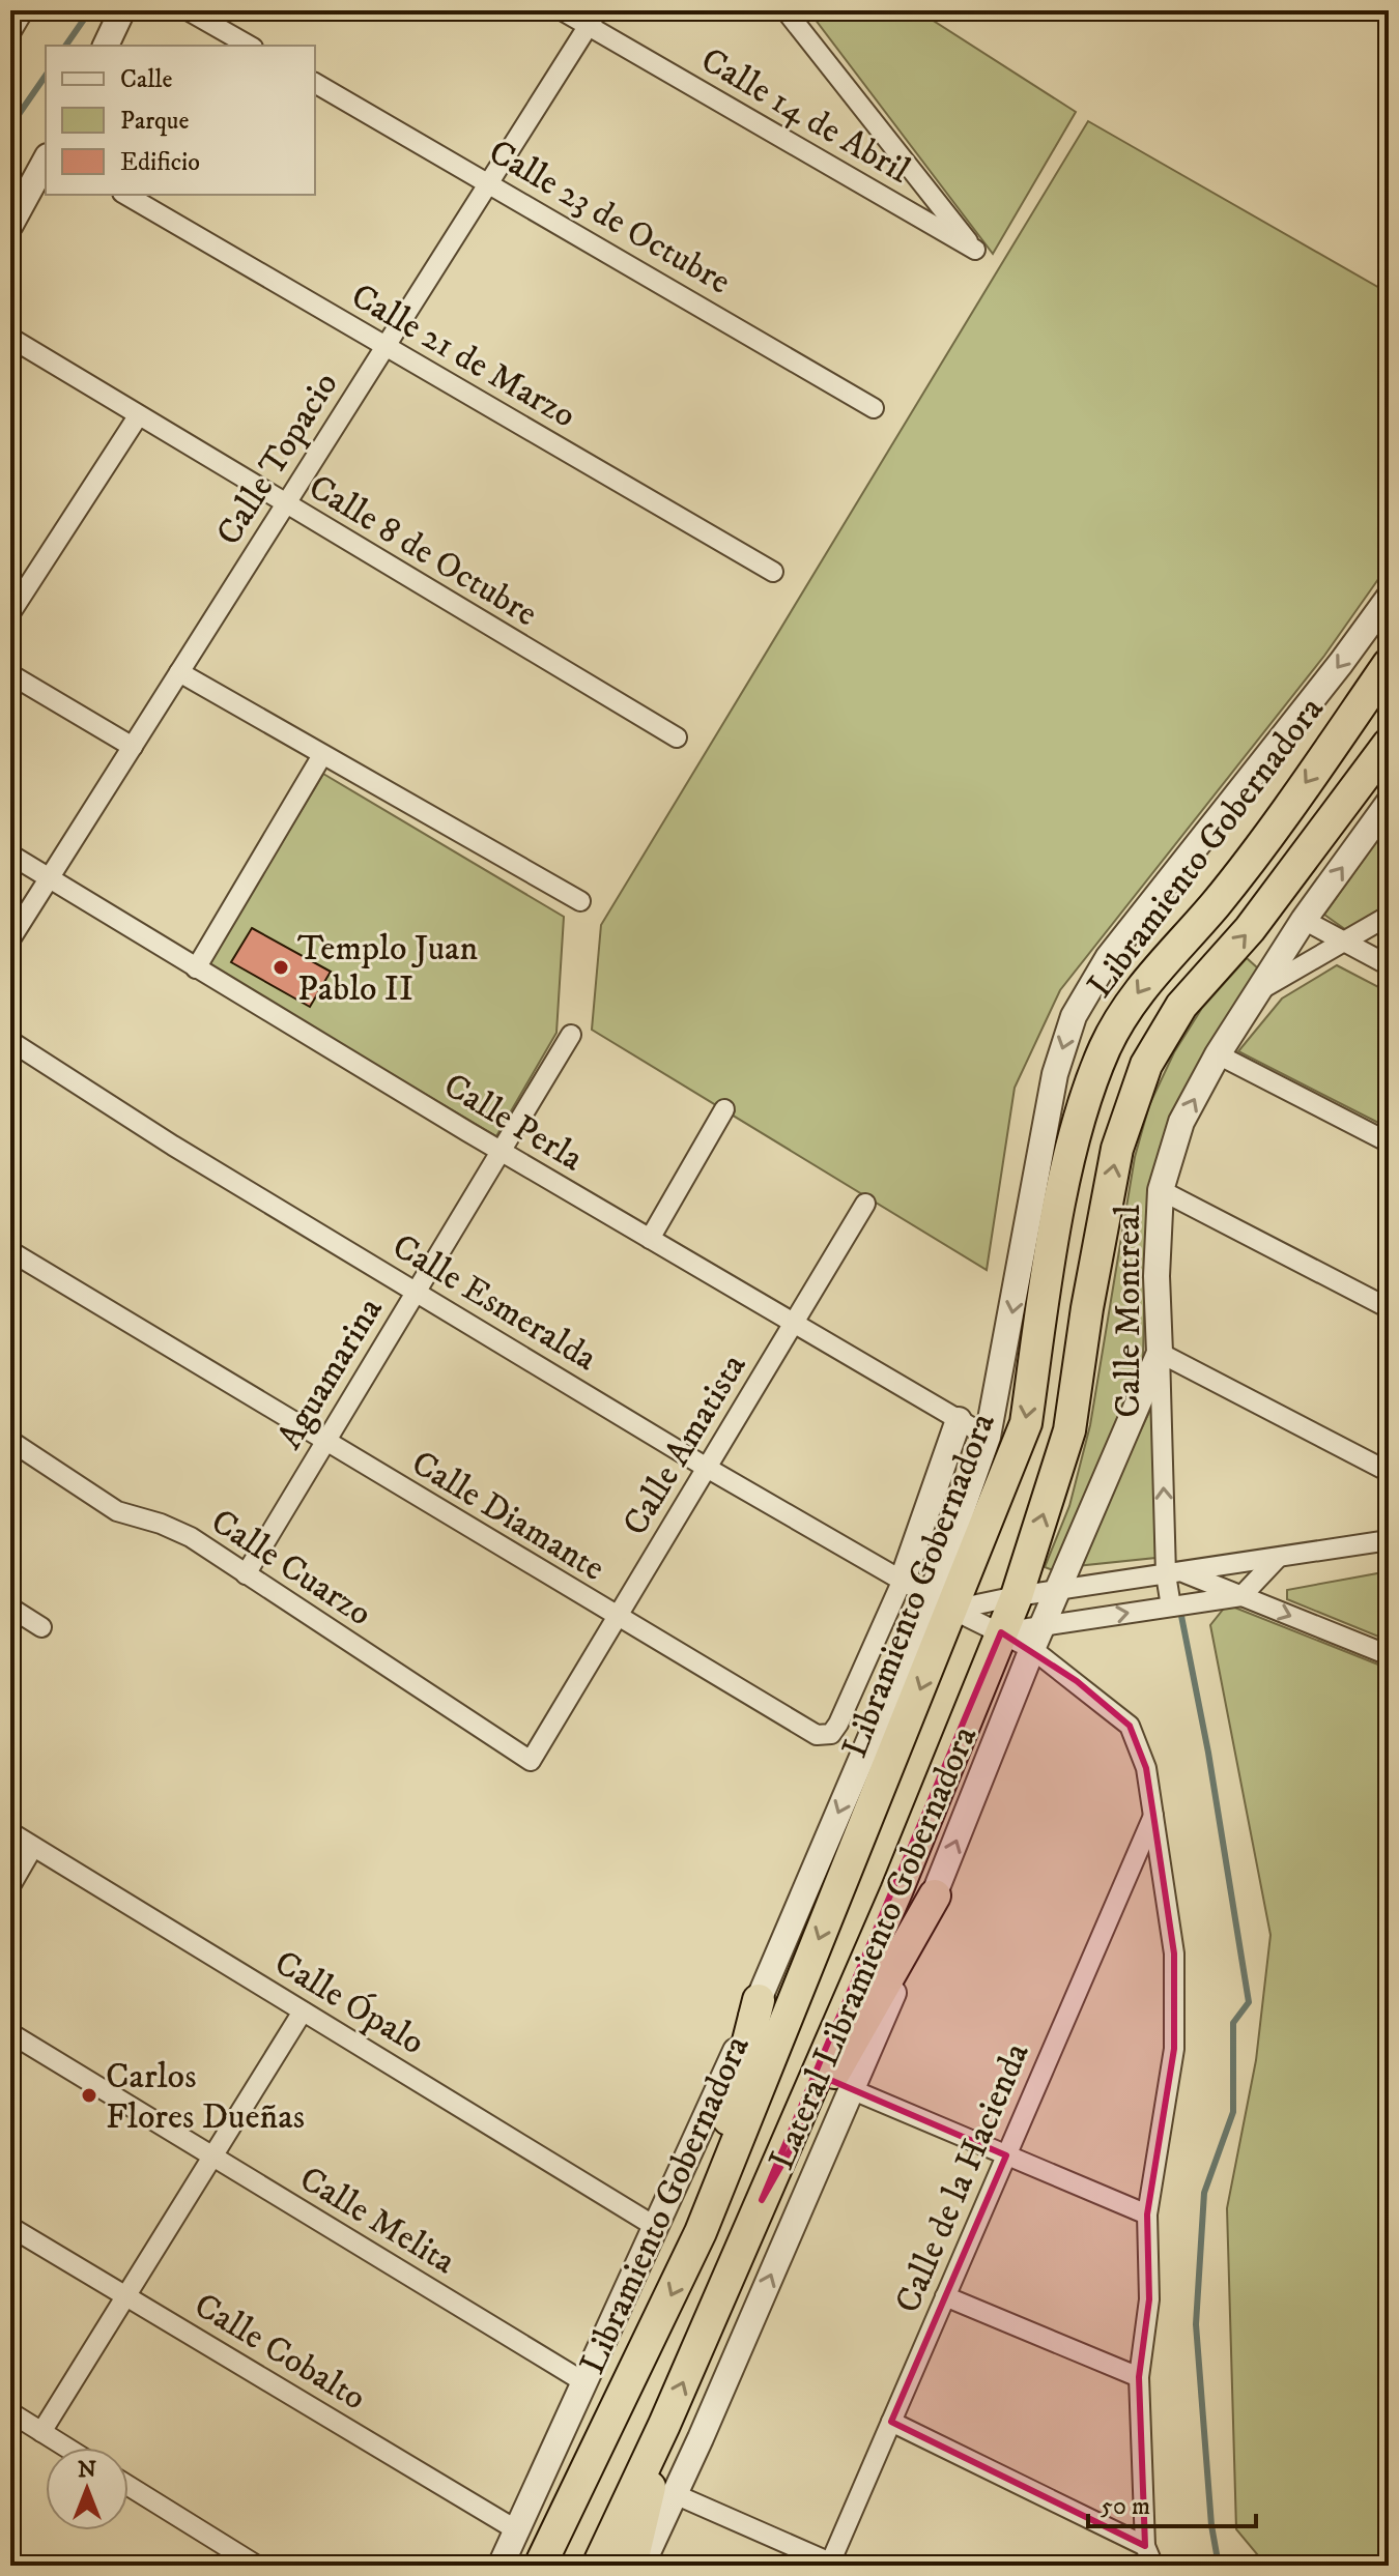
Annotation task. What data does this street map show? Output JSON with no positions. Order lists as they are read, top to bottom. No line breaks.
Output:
{"streets":{"highway":["Libramiento Gobernadora"],"street":["Calle 14 de Abril","Calle 23 de Octubre","Calle 21 de Marzo","Calle Topacio","Calle 8 de Octubre","Calle Perla","Calle Esmeralda","Calle Montreal","Aguamarina","Calle Amatista","Calle Diamante","Calle Cuarzo","Lateral Libramiento Gobernadora","Calle Ópalo","Calle de la Hacienda","Calle Melita","Calle Cobalto"]},"crossings":[["Calle 14 de Abril","Calle Topacio"],["Calle 23 de Octubre","Calle Topacio"],["Calle 21 de Marzo","Calle Topacio"],["Calle Topacio","Calle 8 de Octubre"],["Calle Topacio","Calle Perla"],["Libramiento Gobernadora","Calle Esmeralda"],["Calle Perla","Aguamarina"],["Calle Perla","Calle Amatista"],["Calle Esmeralda","Aguamarina"],["Calle Esmeralda","Calle Amatista"],["Calle Esmeralda","Calle Diamante"],["Calle Esmeralda","Lateral Libramiento Gobernadora"],["Calle Esmeralda","Calle de la Hacienda"],["Calle Montreal","Lateral Libramiento Gobernadora"],["Aguamarina","Calle Diamante"],["Aguamarina","Calle Cuarzo"],["Calle Amatista","Calle Diamante"],["Calle Amatista","Calle Cuarzo"]],"places":["Templo Juan Pablo II","Carlos Flores Dueñas"],"legend":["Calle","Parque","Edificio"],"scale_bar":"50 m","north":"top"}
